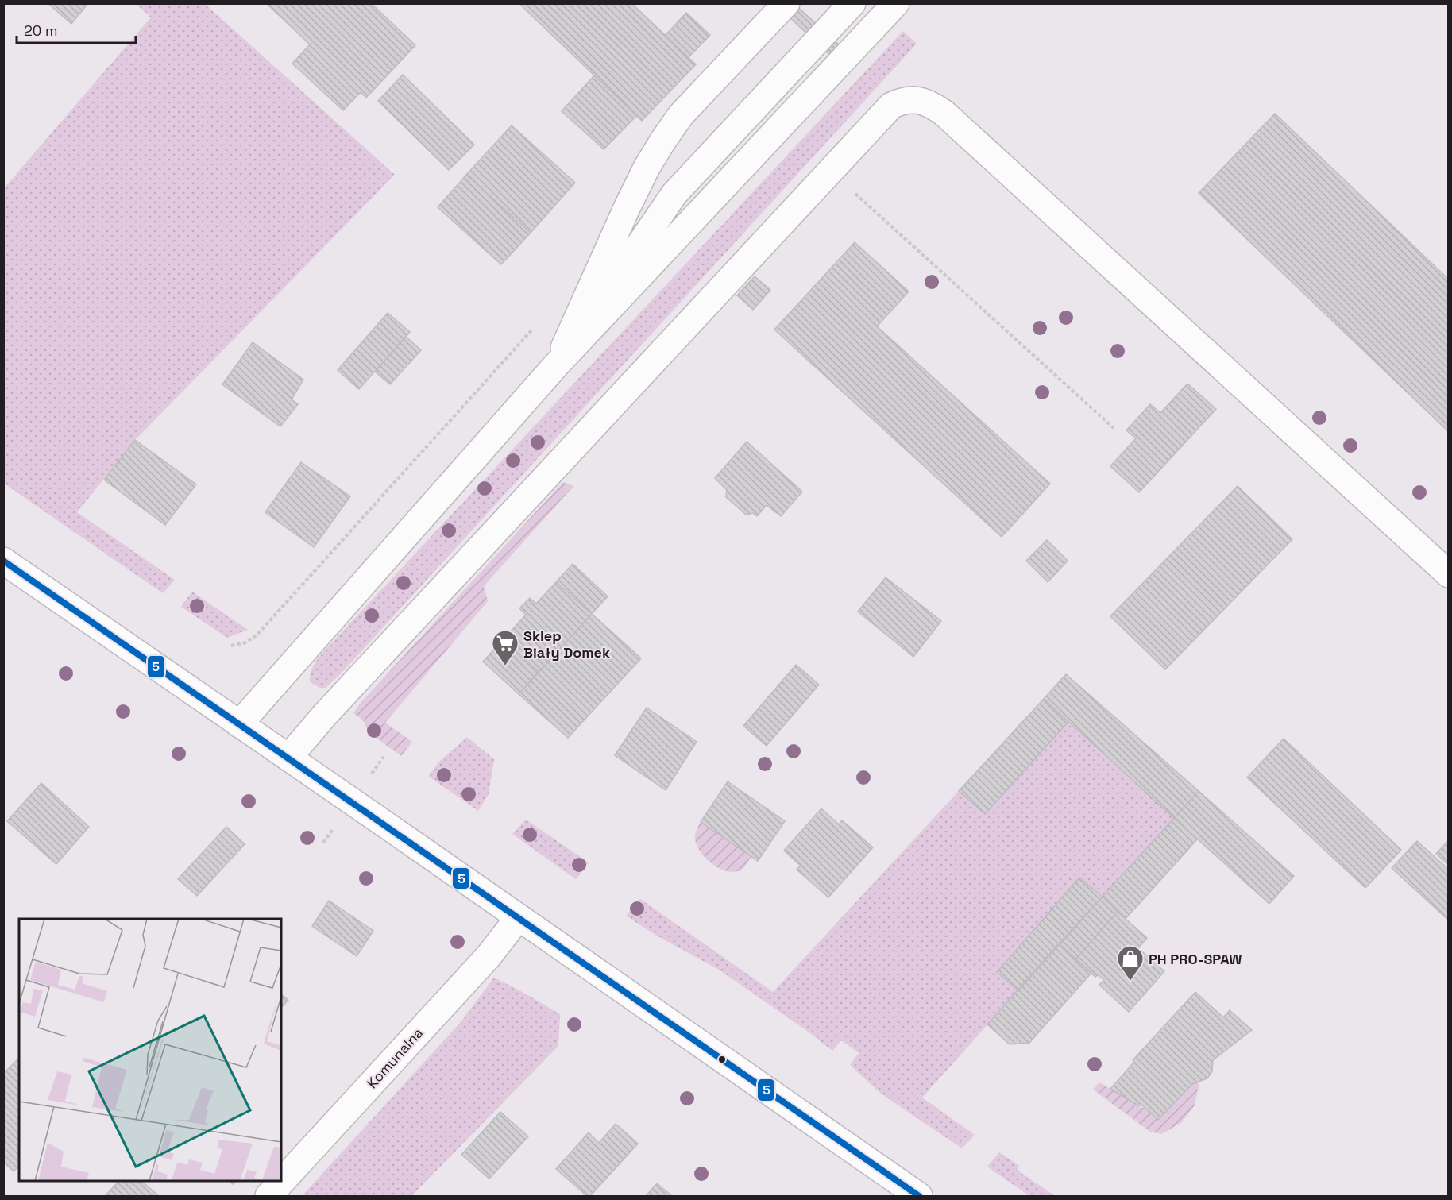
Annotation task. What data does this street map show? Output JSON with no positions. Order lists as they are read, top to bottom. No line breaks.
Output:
{"streets":{"main road":["Komunalna"]},"places":{"supermarket":["Sklep Biały Domek"],"shop":["PH PRO-SPAW"]},"lines":["transit line 5"],"scale_bar":"20 m"}
